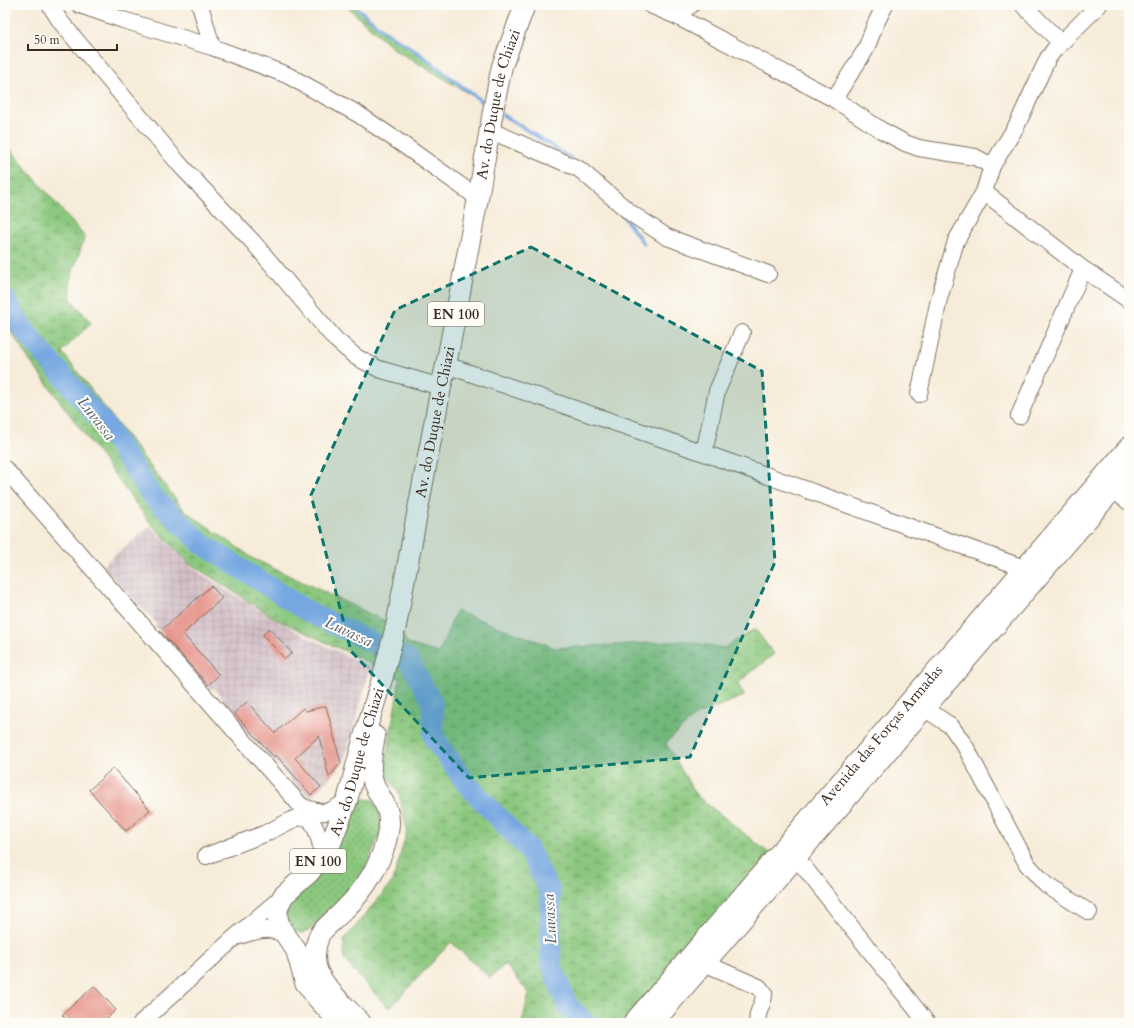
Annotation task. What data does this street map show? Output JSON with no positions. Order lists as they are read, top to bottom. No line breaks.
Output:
{"streets":{"main road":["Av. do Duque de Chiazi","EN 100","Avenida das Forças Armadas"]},"crossings":[["Av. do Duque de Chiazi","EN 100"]],"water":["Luvassa"],"scale_bar":"50 m"}
